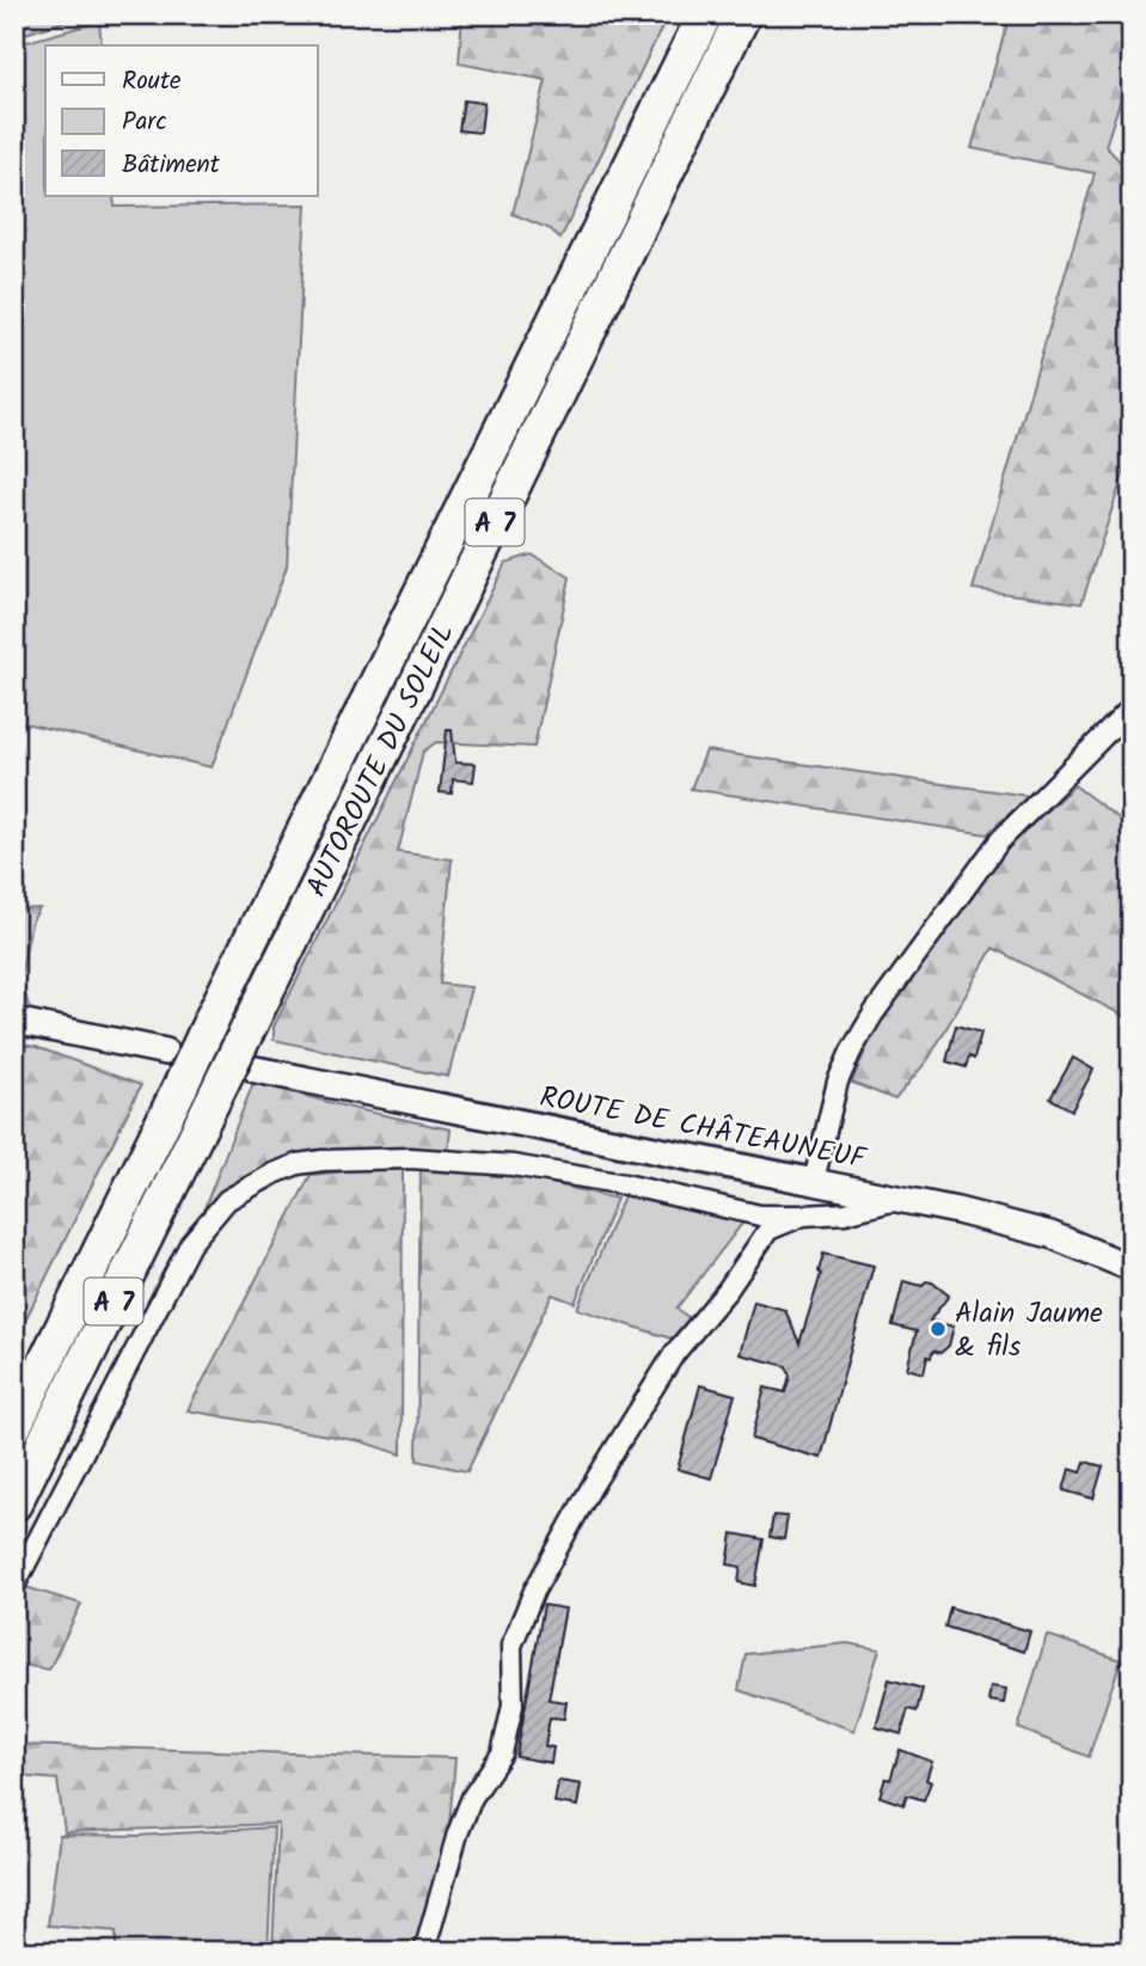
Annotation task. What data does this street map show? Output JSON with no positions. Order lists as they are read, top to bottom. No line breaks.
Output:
{"streets":{"highway":["A 7","AUTOROUTE DU SOLEIL"],"main road":["ROUTE DE CHÂTEAUNEUF"]},"places":["Alain Jaume & fils"],"legend":["Route","Parc","Bâtiment"]}
